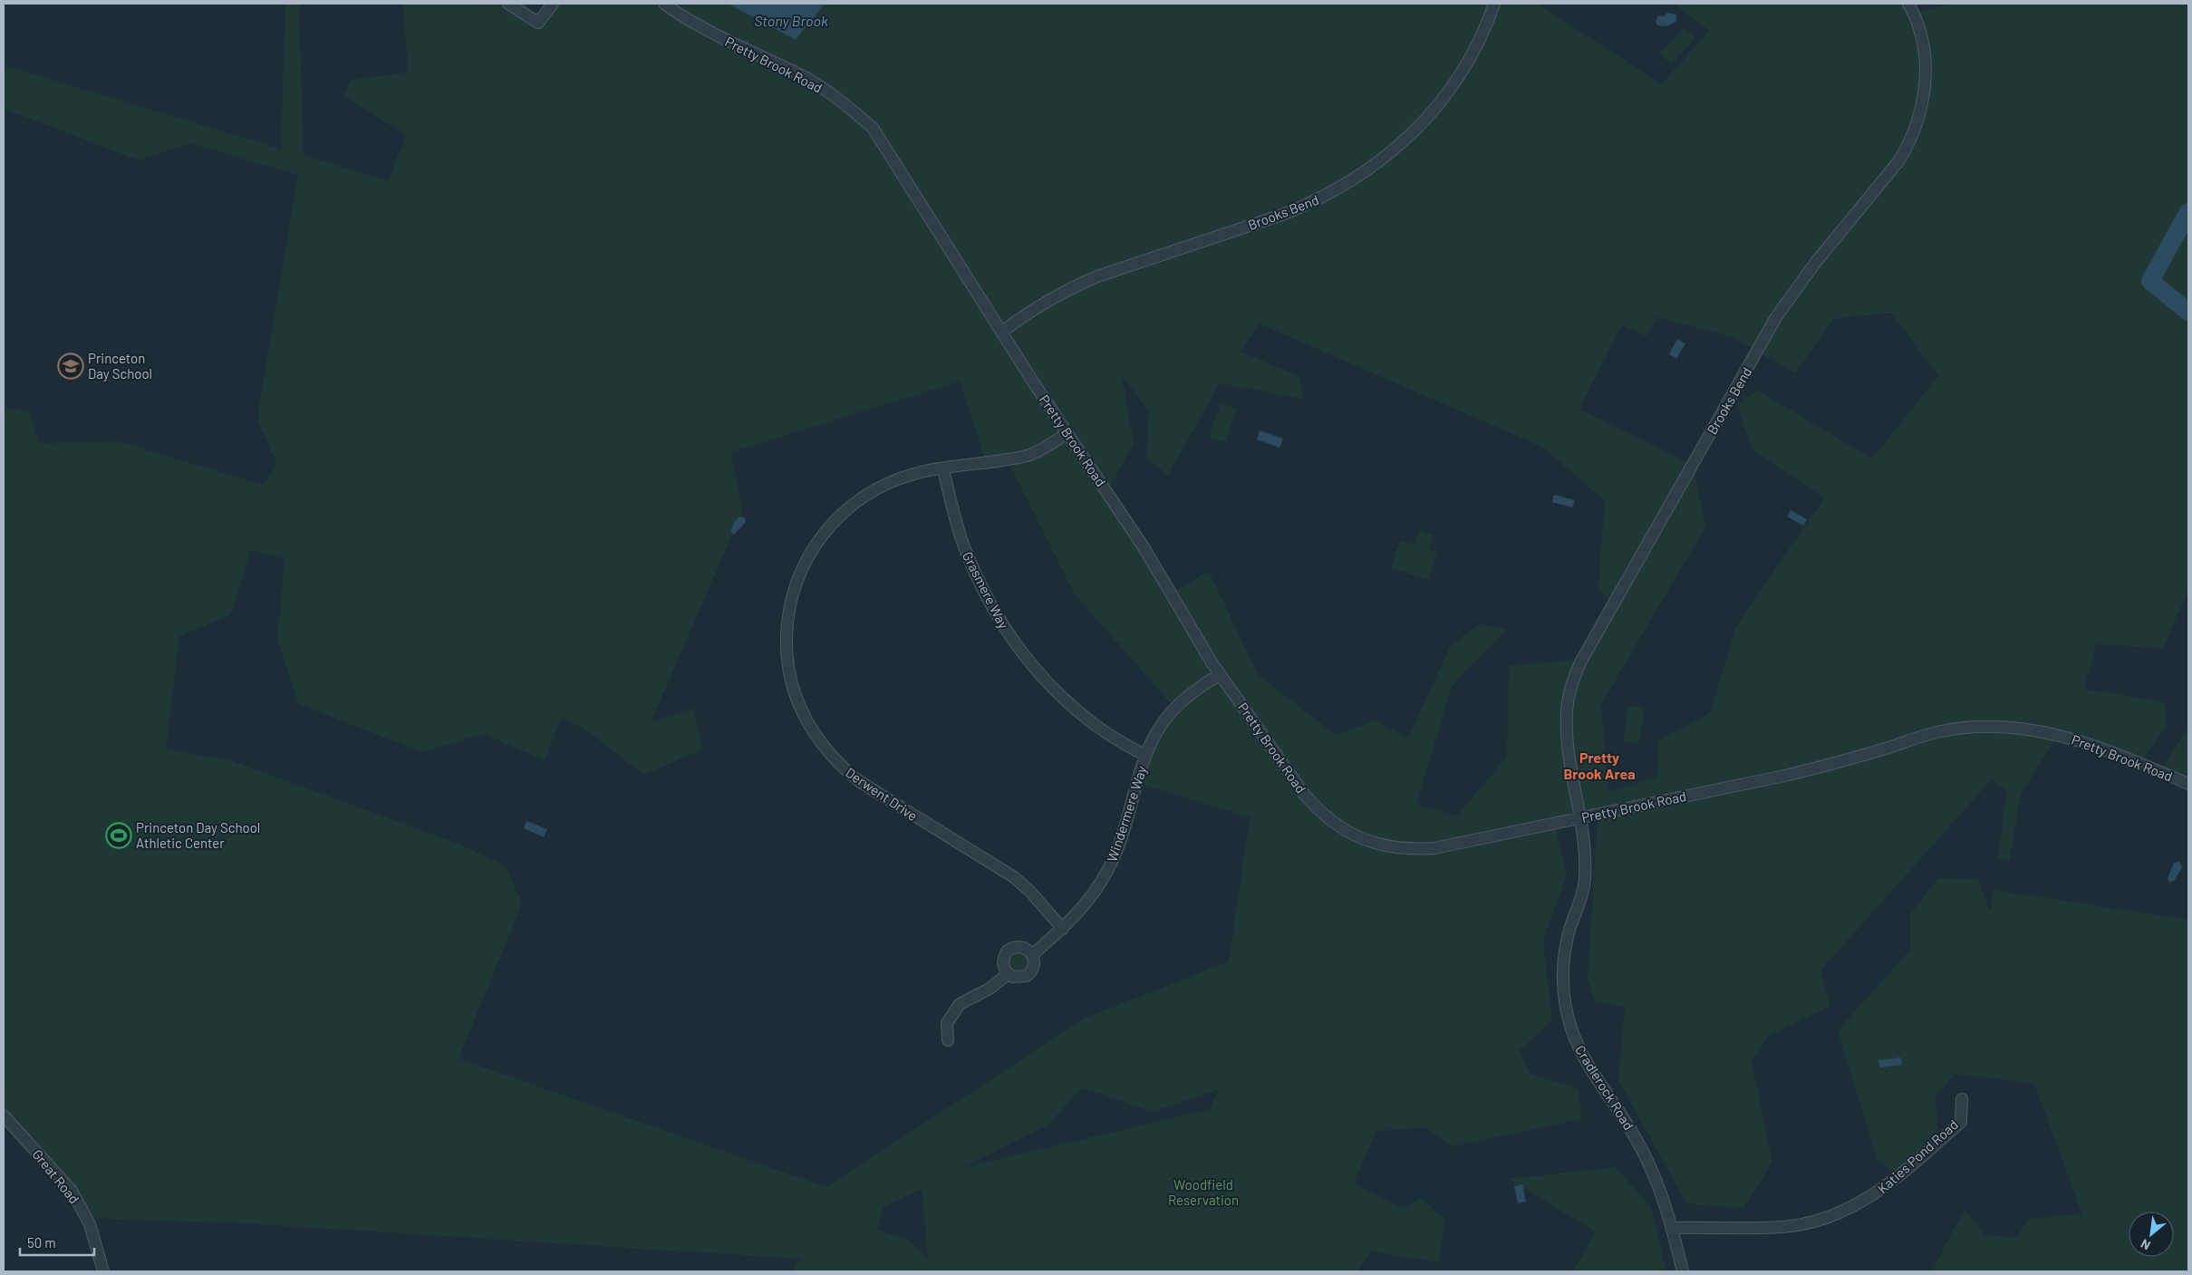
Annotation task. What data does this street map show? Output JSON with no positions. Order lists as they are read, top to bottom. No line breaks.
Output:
{"streets":{"street":["Pretty Brook Road","Brooks Bend","Grasmere Way","Derwent Drive","Windermere Way","Cradlerock Road","Katies Pond Road","Great Road"]},"crossings":[["Pretty Brook Road","Brooks Bend"],["Pretty Brook Road","Windermere Way"],["Pretty Brook Road","Cradlerock Road"],["Brooks Bend","Cradlerock Road"],["Grasmere Way","Derwent Drive"],["Grasmere Way","Windermere Way"],["Derwent Drive","Windermere Way"],["Cradlerock Road","Katies Pond Road"]],"districts":["Pretty Brook Area"],"water":["Stony Brook"],"parks":["Woodfield Reservation"],"places":{"school or university":["Princeton Day School"],"sports":["Princeton Day School Athletic Center"]},"scale_bar":"50 m","north":"bottom left"}
